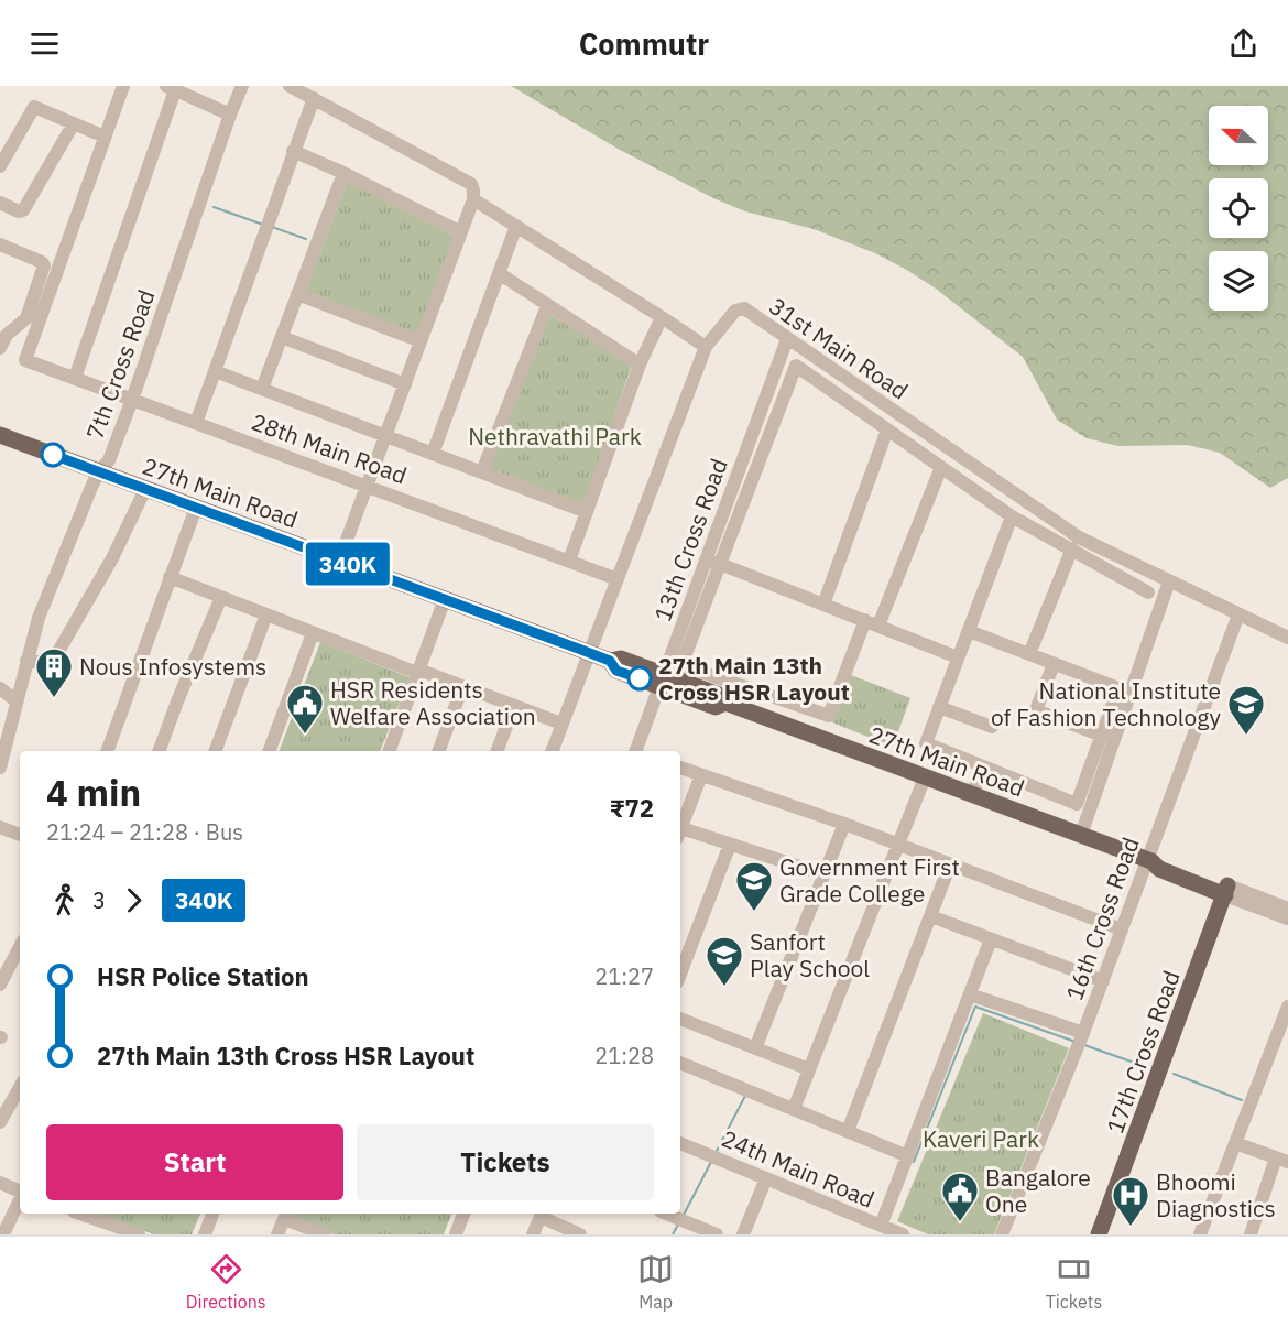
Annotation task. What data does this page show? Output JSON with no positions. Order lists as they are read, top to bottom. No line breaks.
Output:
{"streets":{"main road":["27th Main Road","17th Cross Road"],"street":["31st Main Road","7th Cross Road","28th Main Road","13th Cross Road","16th Cross Road","24th Main Road"]},"crossings":[["31st Main Road","13th Cross Road"],["31st Main Road","16th Cross Road"],["7th Cross Road","28th Main Road"],["7th Cross Road","27th Main Road"],["27th Main Road","13th Cross Road"],["27th Main Road","16th Cross Road"],["27th Main Road","17th Cross Road"]],"parks":["Nethravathi Park","Kaveri Park"],"places":{"other":["27th Main 13th Cross HSR Layout"],"building":["Nous Infosystems"],"public building":["HSR Residents Welfare Association","Bangalore One"],"school or university":["National Institute of Fashion Technology","Government First Grade College","Sanfort Play School"],"hospital":["Bhoomi Diagnostics"]},"lines":["bus line 340K"],"north":"left","page":{"header":"Commutr","on_map":"340K","heading":["4 min","21:24 – 21:28 · Bus","₹72"],"legs":["3","340K"],"list":[{"name":"HSR Police Station","value":"21:27"},{"name":"27th Main 13th Cross HSR Layout","value":"21:28"}],"buttons":["Start","Tickets"],"tabs":["Directions","Map","Tickets"]}}
